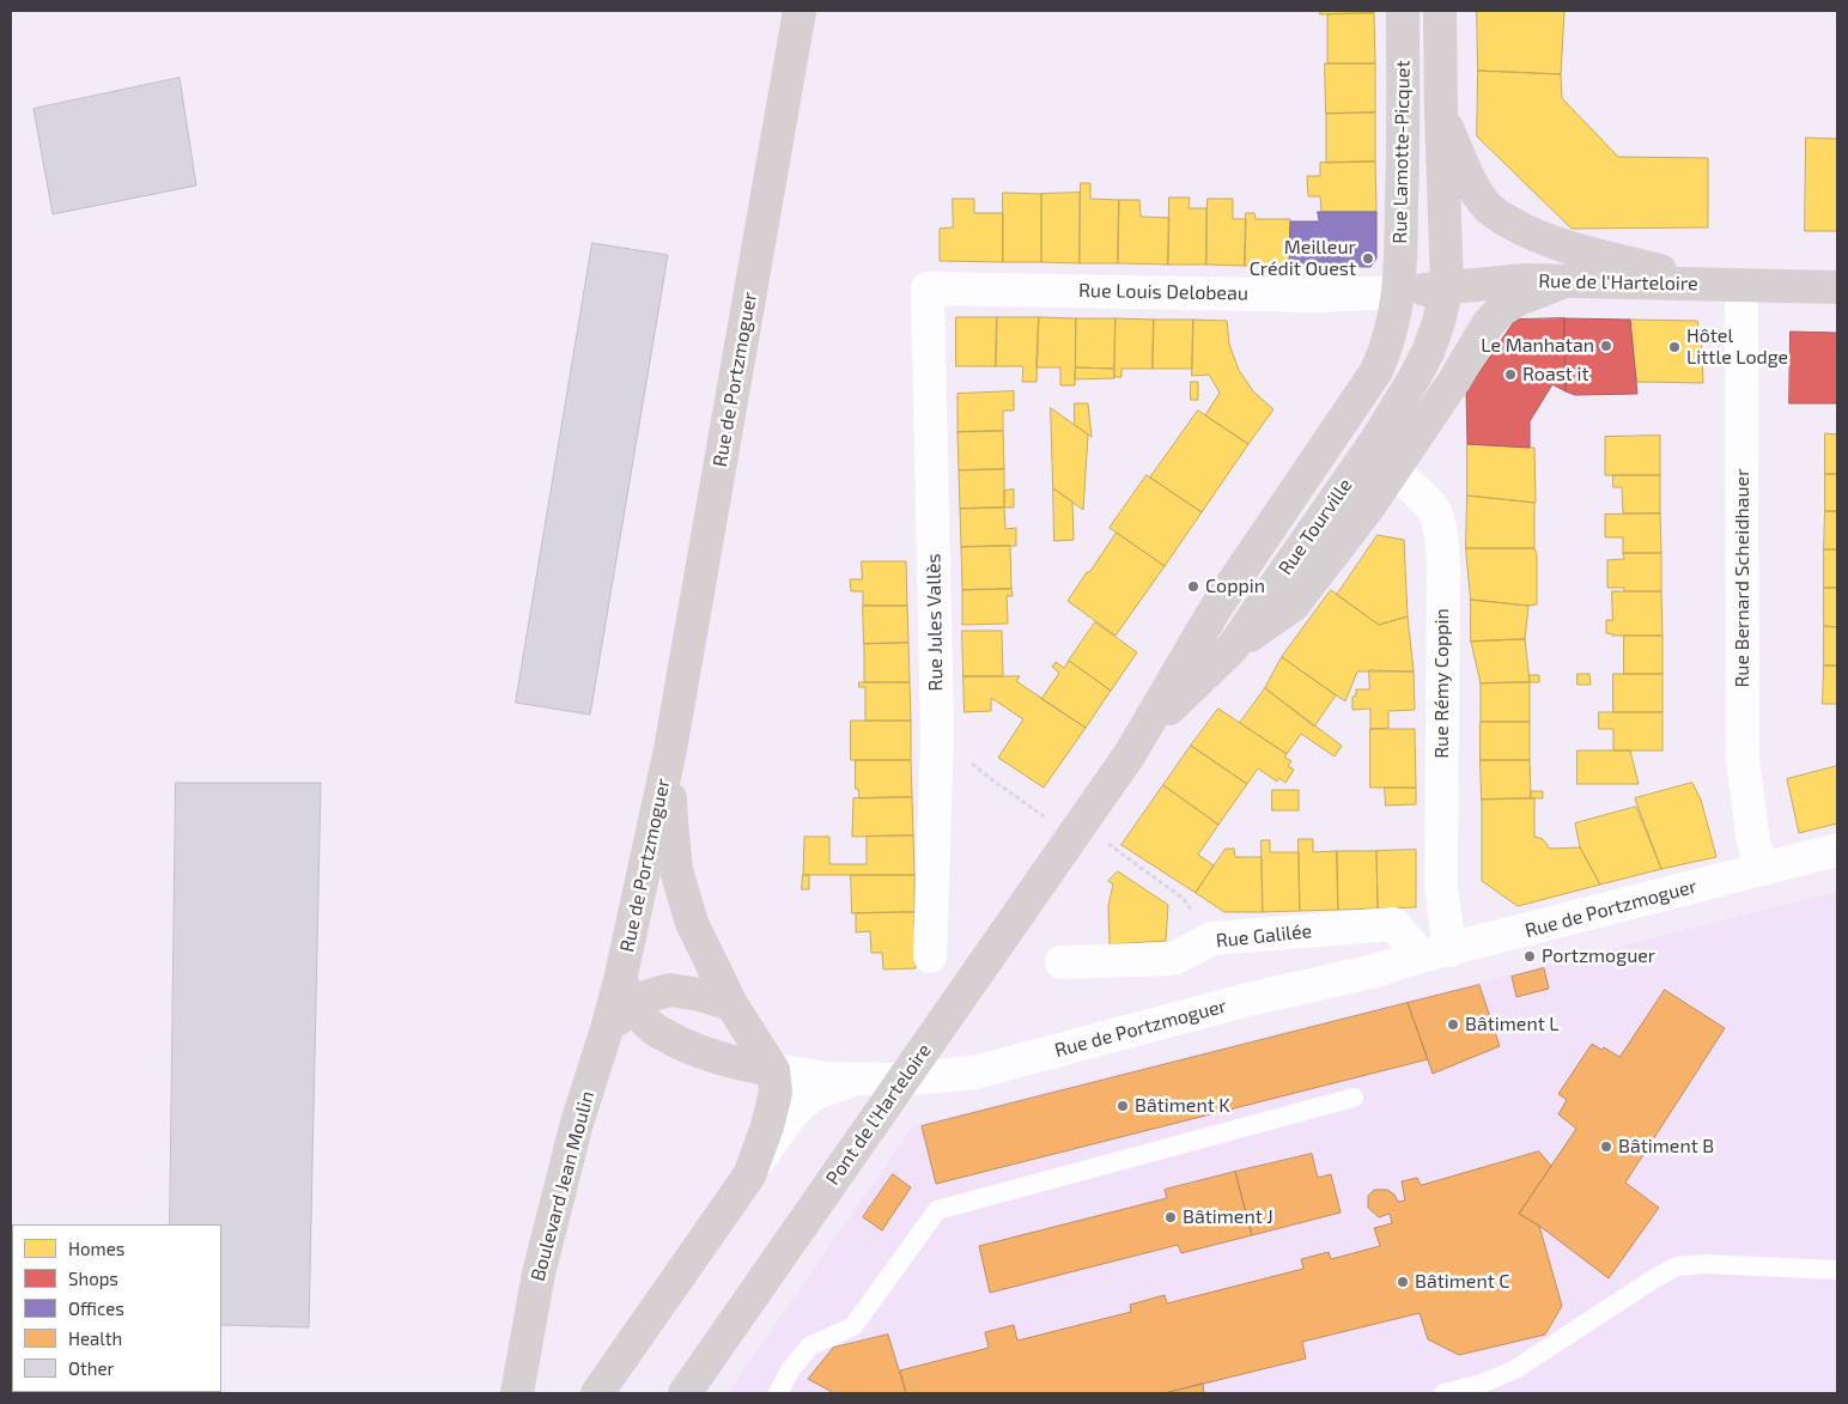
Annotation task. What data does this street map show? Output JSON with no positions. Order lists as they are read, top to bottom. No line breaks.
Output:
{"streets":{"main road":["Rue Lamotte-Picquet","Rue de l'Harteloire","Rue de Portzmoguer","Rue Tourville","Pont de l'Harteloire","Boulevard Jean Moulin"],"street":["Rue Louis Delobeau","Rue Bernard Scheidhauer","Rue Jules Vallès","Rue Rémy Coppin","Rue Galilée"]},"crossings":[["Rue Lamotte-Picquet","Rue de l'Harteloire"],["Rue Lamotte-Picquet","Rue Louis Delobeau"],["Rue Lamotte-Picquet","Rue Tourville"],["Rue de l'Harteloire","Rue Louis Delobeau"],["Rue de l'Harteloire","Rue Tourville"],["Rue de l'Harteloire","Rue Bernard Scheidhauer"],["Rue Louis Delobeau","Rue Tourville"],["Rue Louis Delobeau","Rue Jules Vallès"],["Rue de Portzmoguer","Rue Bernard Scheidhauer"],["Rue de Portzmoguer","Rue Rémy Coppin"],["Rue de Portzmoguer","Rue Galilée"],["Rue de Portzmoguer","Boulevard Jean Moulin"],["Rue Tourville","Rue Rémy Coppin"],["Rue Tourville","Pont de l'Harteloire"],["Rue Rémy Coppin","Rue Galilée"]],"places":["Meilleur Crédit Ouest","Le Manhatan","Hôtel Little Lodge","Roast it","Coppin","Portzmoguer","Bâtiment L","Bâtiment K","Bâtiment B","Bâtiment J","Bâtiment C"],"legend":["Homes","Shops","Offices","Health","Other"]}
